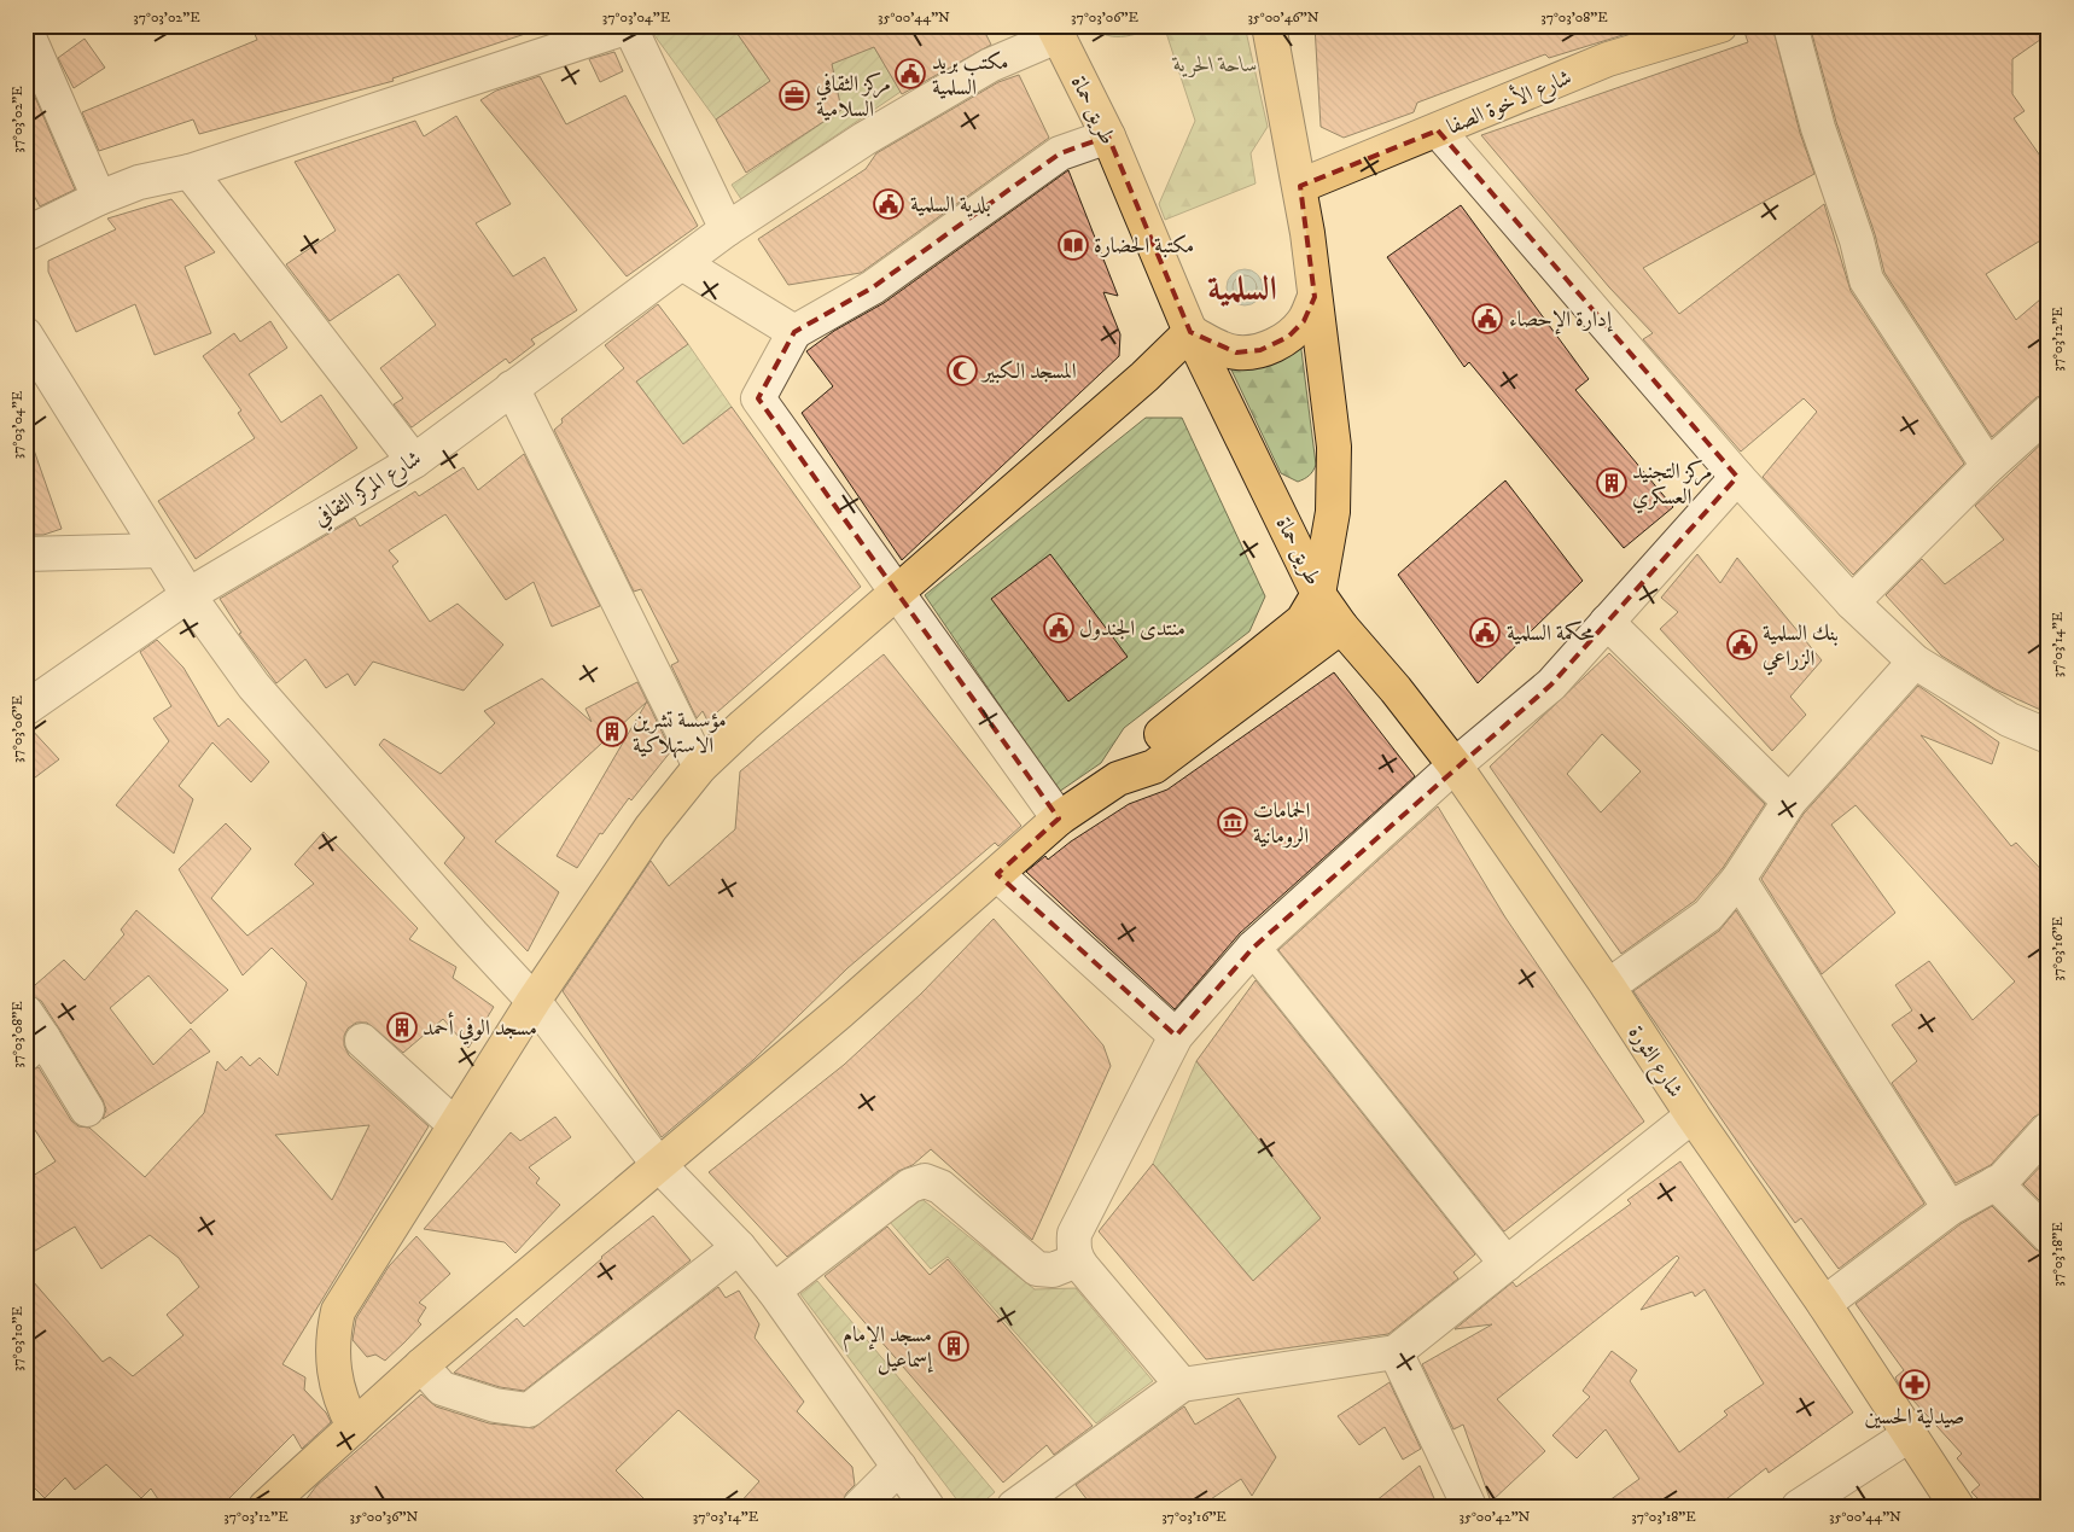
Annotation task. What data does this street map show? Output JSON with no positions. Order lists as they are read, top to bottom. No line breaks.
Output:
{"streets":{"main road":["شارع الأخوة الصفا","طريق حماة","شارع الثورة"],"street":["شارع المركز الثقافي"]},"crossings":[["شارع الأخوة الصفا","طريق حماة"],["طريق حماة","شارع المركز الثقافي"],["طريق حماة","شارع الثورة"]],"districts":["السلمية"],"parks":["ساحة الحرية"],"places":{"public building":["مكتب بريد السلمية","بلدية السلمية","إدارة الإحصاء","منتدى الجندول","محكمة السلمية","بنك السلمية الزراعي"],"office":["مركز الثقافي السلامية"],"library":["مكتبة الحضارة"],"mosque":["المسجد الكبير"],"building":["مركز التجنيد العسكري","مؤسسة تشرين الاستهلاكية","مسجد الوفي أحمد","مسجد الإمام إسماعيل"],"museum":["الحمامات الرومانية"],"pharmacy":["صيدلية الحسين"]},"coordinates":["37°03'02\"E","37°03'04\"E","35°00'44\"N","37°03'06\"E","35°00'46\"N","37°03'08\"E","37°03'12\"E","37°03'14\"E","37°03'16\"E","37°03'18\"E","37°03'10\"E","35°00'36\"N","35°00'42\"N"]}
